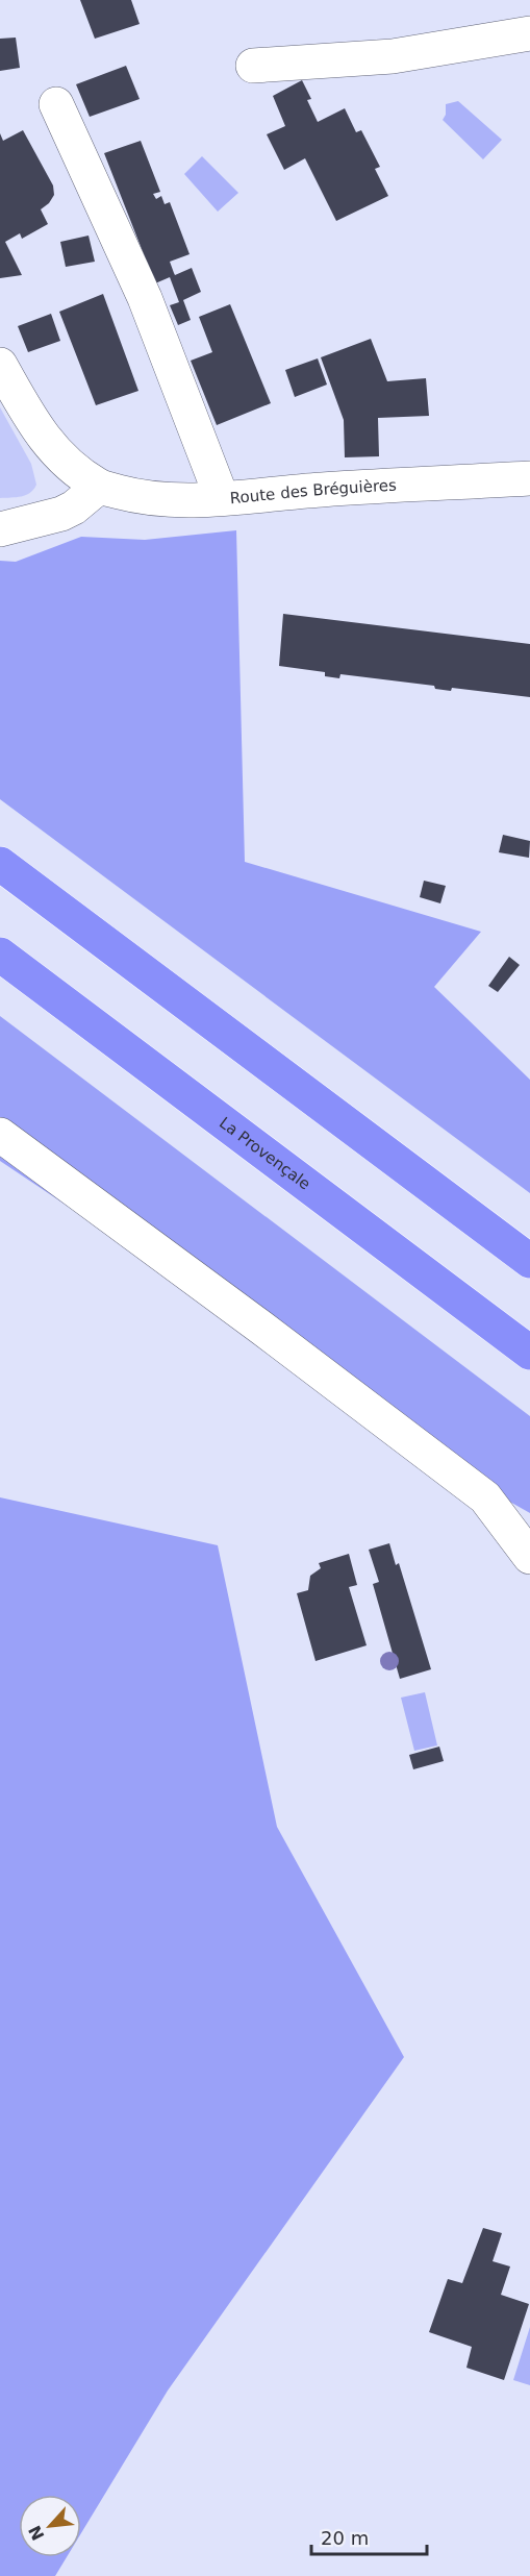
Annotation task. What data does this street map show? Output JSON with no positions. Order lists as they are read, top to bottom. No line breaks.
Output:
{"streets":{"highway":["La Provençale"],"street":["Route des Bréguières"]},"scale_bar":"20 m","north":"bottom left"}
